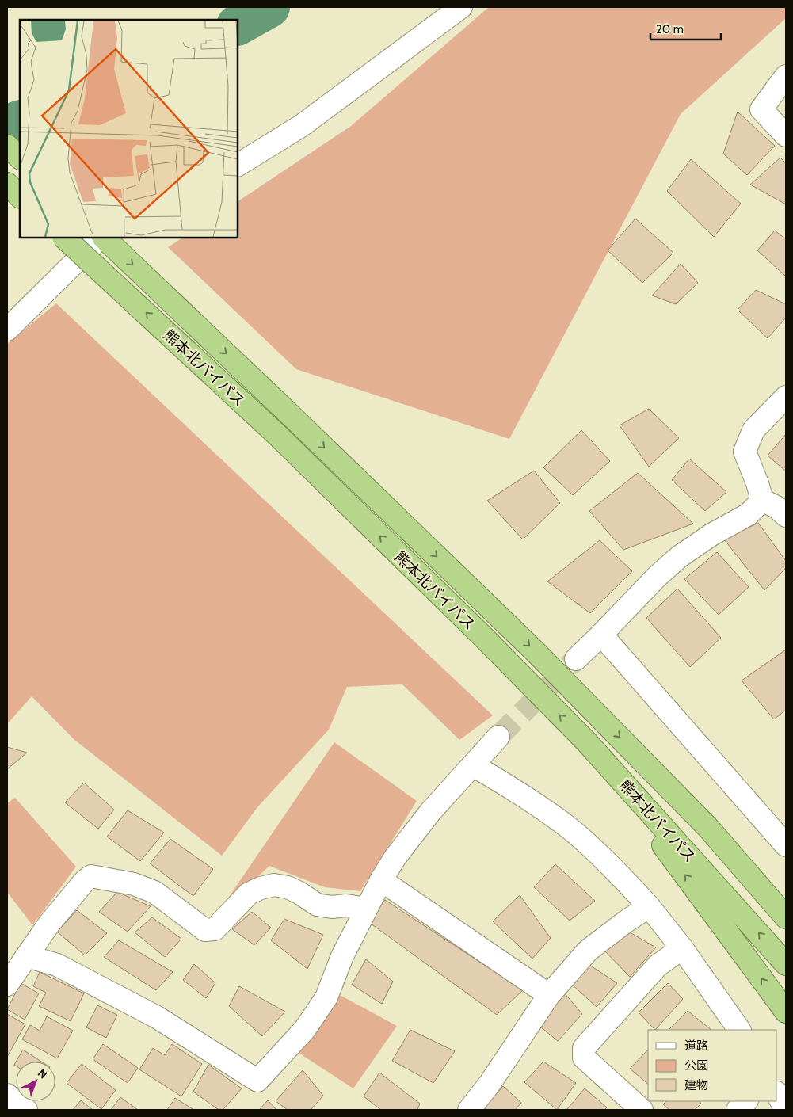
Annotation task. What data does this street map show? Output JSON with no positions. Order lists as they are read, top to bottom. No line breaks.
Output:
{"streets":{"highway":["熊本北バイパス"]},"legend":["道路","公園","建物"],"scale_bar":"20 m","north":"top right"}
